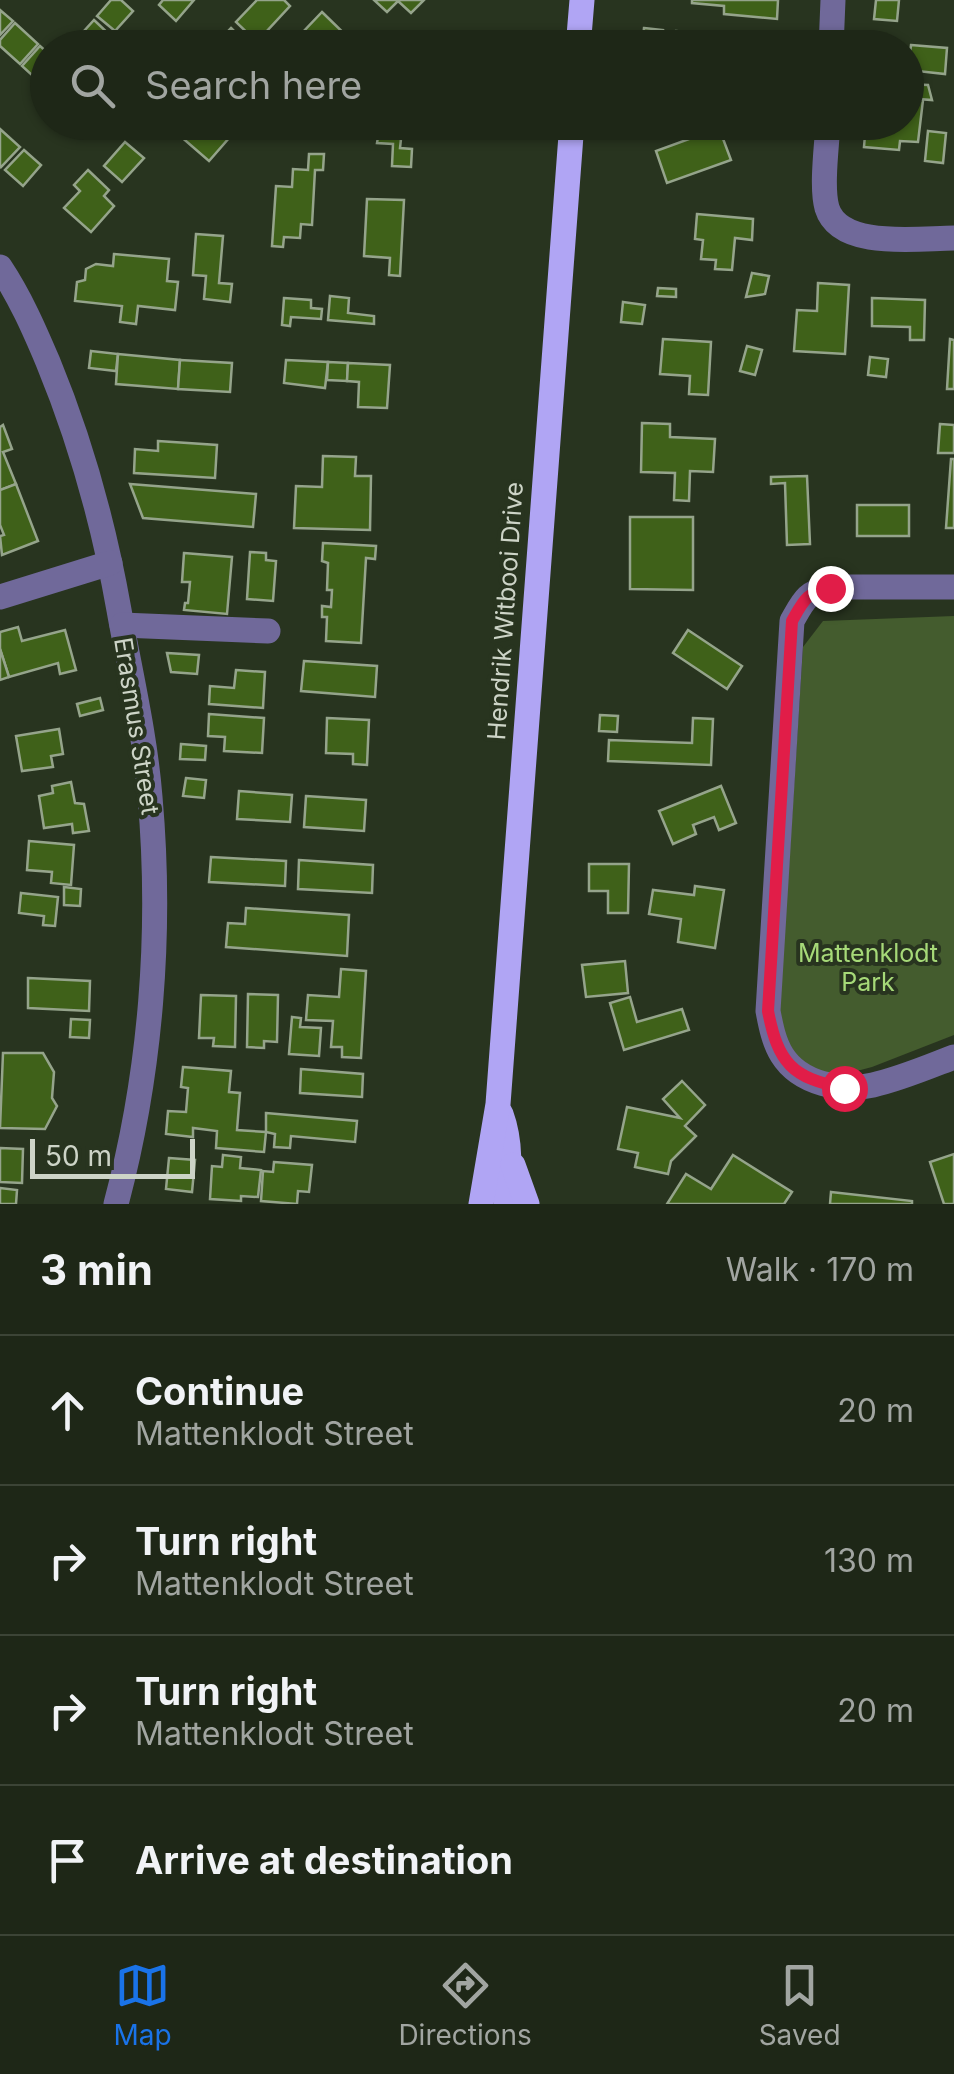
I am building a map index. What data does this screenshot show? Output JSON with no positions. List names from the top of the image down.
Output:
{
  "streets": {
    "main road": ["Hendrik Witbooi Drive"],
    "street": ["Erasmus Street"]
  },
  "parks": ["Mattenklodt Park"],
  "scale_bar": "50 m",
  "page": {
    "search": "Search here",
    "scale": "50 m",
    "heading": ["3 min", "Walk · 170 m"],
    "list": [
      ["Continue", "Mattenklodt Street", "20 m"],
      ["Turn right", "Mattenklodt Street", "130 m"],
      ["Turn right", "Mattenklodt Street", "20 m"],
      "Arrive at destination"
    ],
    "nav": ["Map", "Directions", "Saved"]
  }
}
